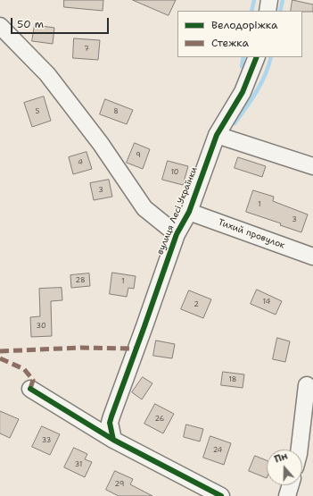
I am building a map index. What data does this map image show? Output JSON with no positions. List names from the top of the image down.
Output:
{
  "streets": {
    "street": ["вулиця Лесі Українки", "Тихий провулок"]
  },
  "crossings": [
    ["вулиця Лесі Українки", "Тихий провулок"]
  ],
  "house_numbers": [
    "7",
    "5",
    "8",
    "9",
    "4",
    "10",
    "3",
    "1",
    "3",
    "28",
    "1",
    "14",
    "2",
    "30",
    "18",
    "26",
    "33",
    "24",
    "31",
    "29"
  ],
  "legend": ["Велодоріжка", "Стежка"],
  "scale_bar": "50 m",
  "north": "top"
}
